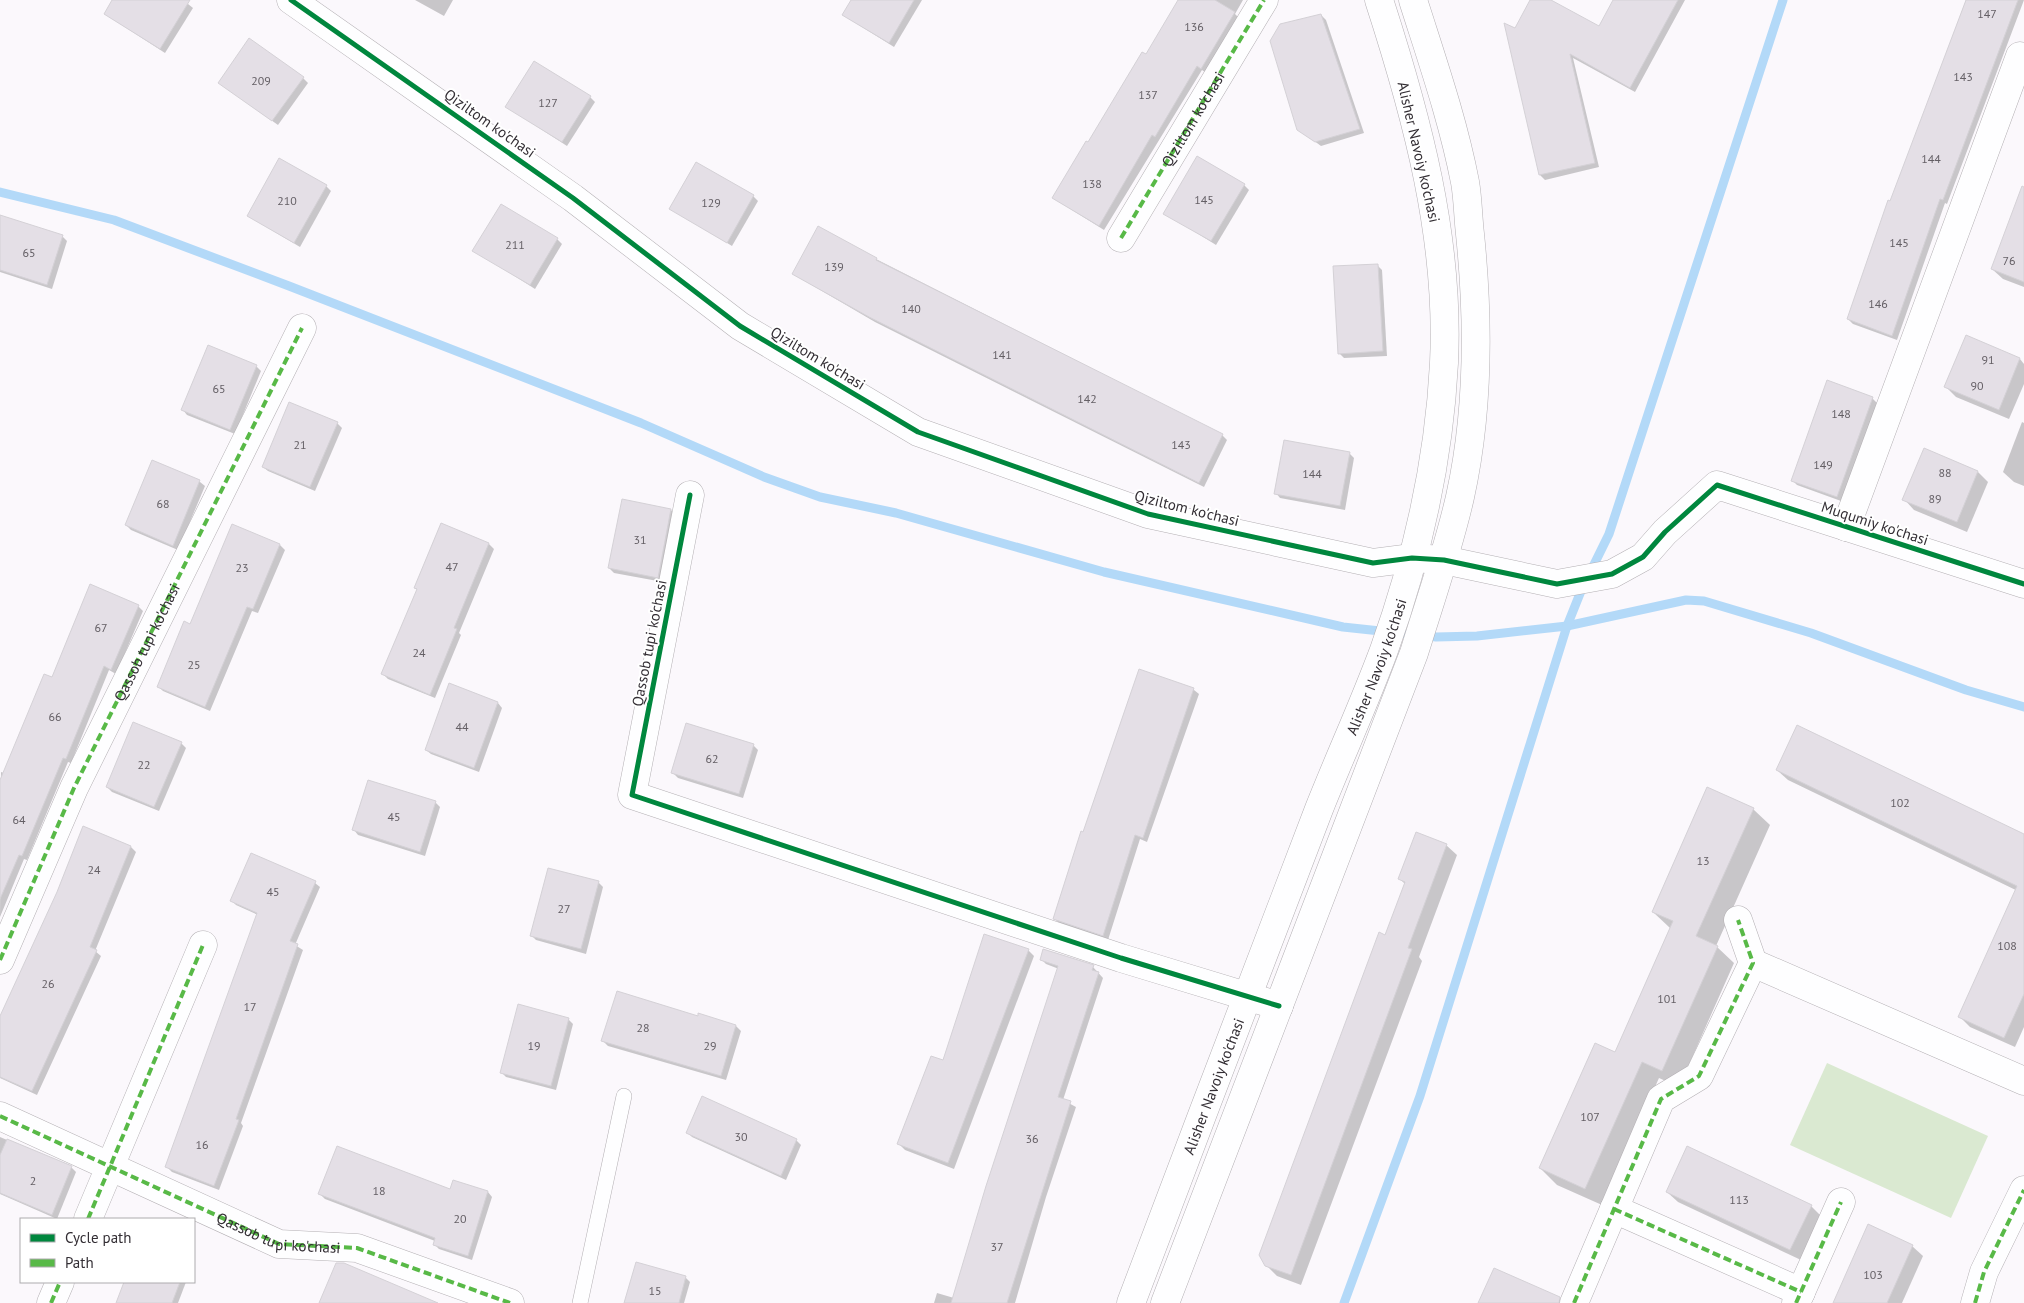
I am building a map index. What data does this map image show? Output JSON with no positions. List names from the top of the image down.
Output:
{
  "streets": {
    "street": [
      "Qiziltom ko'chasi",
      "Alisher Navoiy ko'chasi",
      "Muqumiy ko'chasi",
      "Qassob tupi ko'chasi"
    ]
  },
  "crossings": [
    ["Qiziltom ko'chasi", "Alisher Navoiy ko'chasi"],
    ["Qiziltom ko'chasi", "Muqumiy ko'chasi"],
    ["Alisher Navoiy ko'chasi", "Qassob tupi ko'chasi"]
  ],
  "house_numbers": [
    "147",
    "136",
    "143",
    "209",
    "137",
    "127",
    "144",
    "138",
    "145",
    "210",
    "129",
    "145",
    "211",
    "65",
    "76",
    "139",
    "146",
    "140",
    "141",
    "91",
    "90",
    "65",
    "142",
    "148",
    "21",
    "143",
    "149",
    "88",
    "144",
    "89",
    "68",
    "31",
    "47",
    "23",
    "67",
    "24",
    "25",
    "66",
    "44",
    "62",
    "22",
    "102",
    "45",
    "64",
    "13",
    "24",
    "45",
    "27",
    "108",
    "26",
    "101",
    "17",
    "28",
    "19",
    "29",
    "107",
    "30",
    "36",
    "16",
    "2",
    "18",
    "113",
    "20",
    "37",
    "103",
    "15"
  ],
  "legend": ["Cycle path", "Path"]
}
